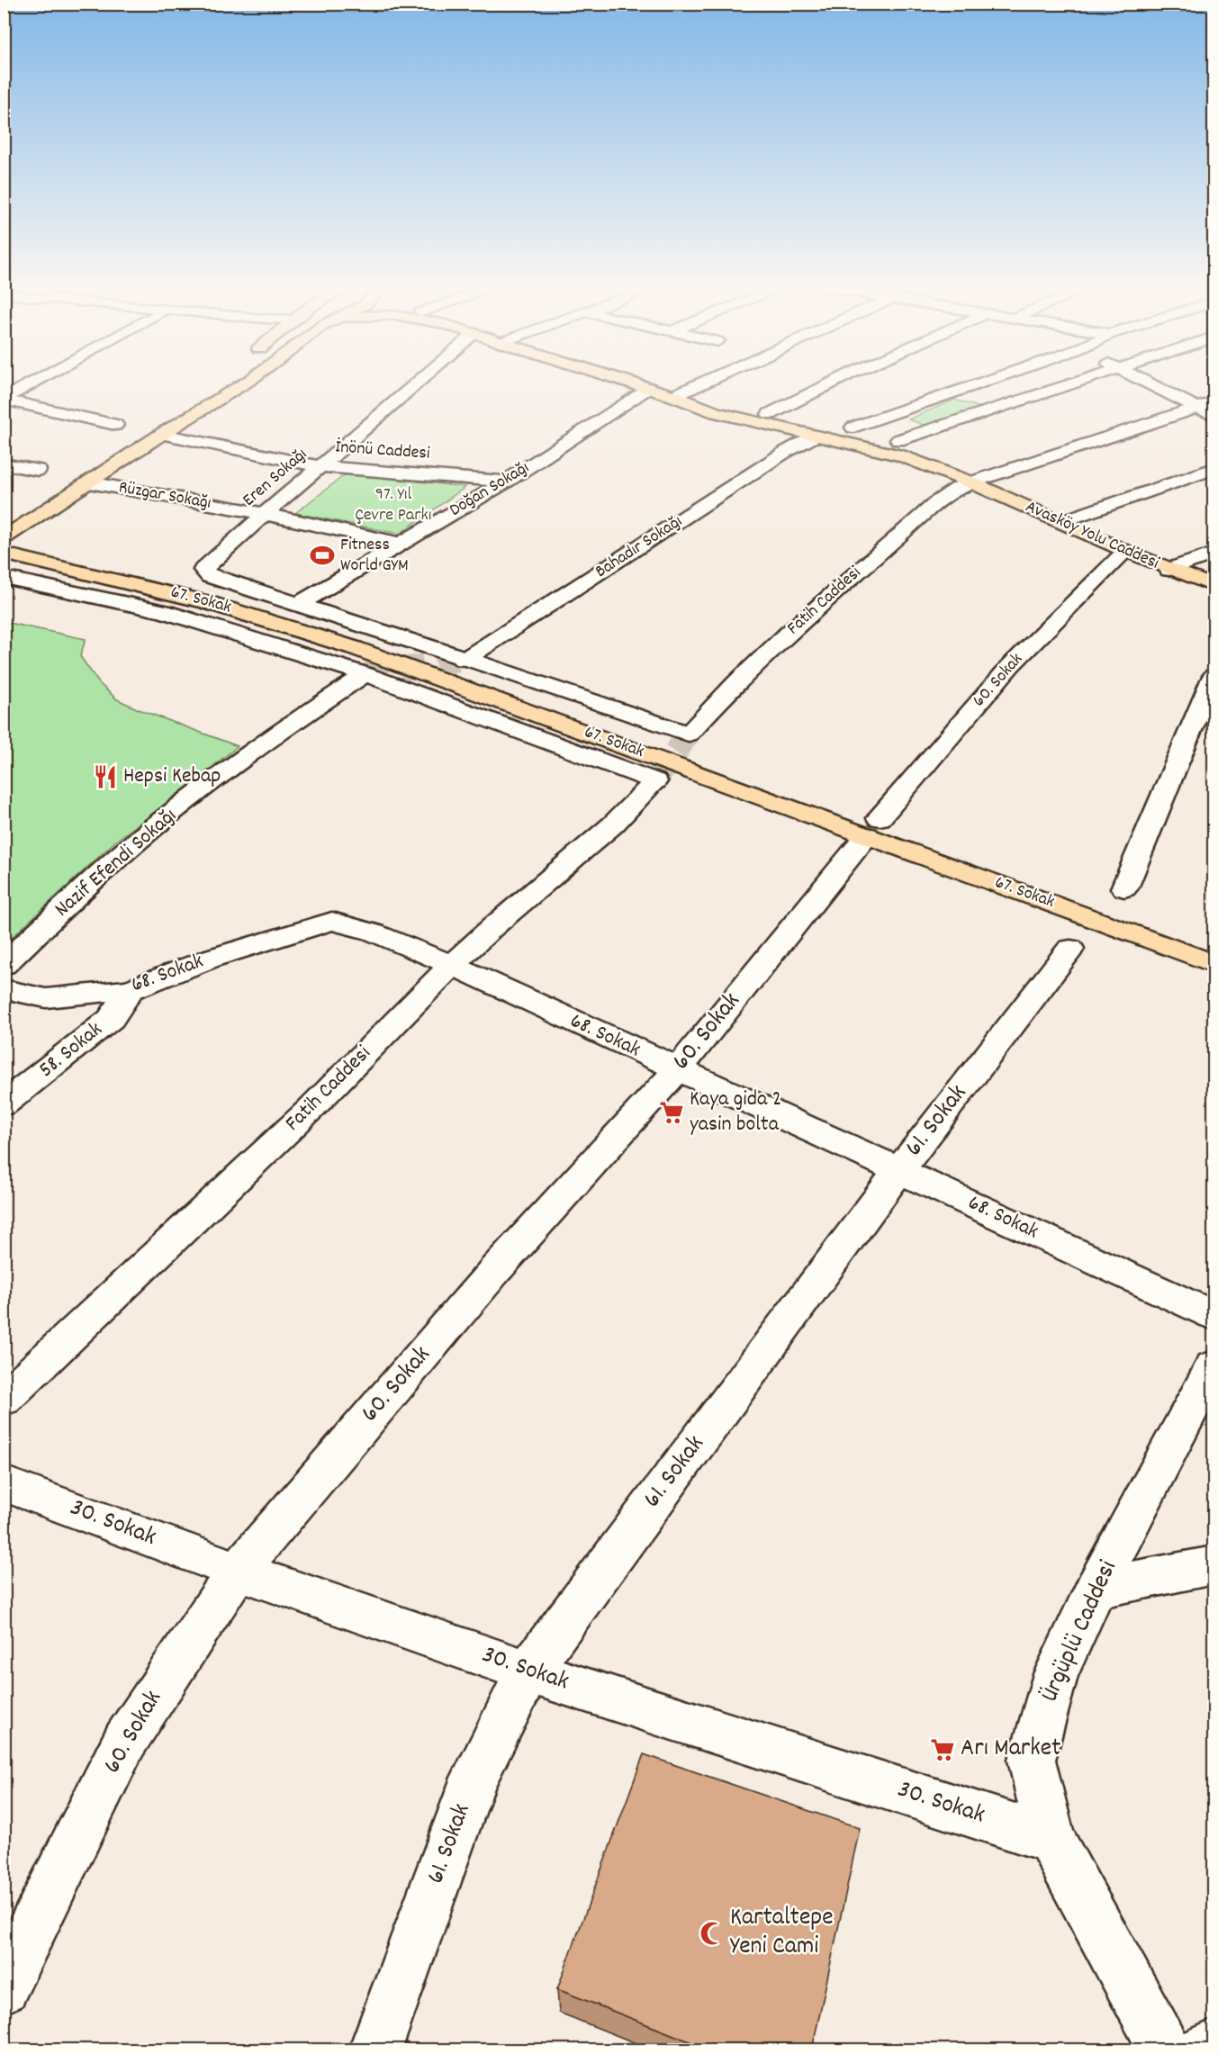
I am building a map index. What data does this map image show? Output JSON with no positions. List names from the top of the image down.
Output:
{
  "streets": {
    "main road": ["Avasköy Yolu Caddesi", "67. Sokak"],
    "street": [
      "İnönü Caddesi",
      "Eren Sokağı",
      "Doğan Sokağı",
      "Rüzgar Sokağı",
      "Bahadır Sokağı",
      "Fatih Caddesi",
      "60. Sokak",
      "Nazif Efendi Sokağı",
      "68. Sokak",
      "58. Sokak",
      "61. Sokak",
      "30. Sokak",
      "Ürgüplü Caddesi"
    ]
  },
  "crossings": [
    ["İnönü Caddesi", "Eren Sokağı"],
    ["İnönü Caddesi", "Doğan Sokağı"],
    ["Eren Sokağı", "Rüzgar Sokağı"],
    ["Eren Sokağı", "67. Sokak"],
    ["Doğan Sokağı", "Rüzgar Sokağı"],
    ["Doğan Sokağı", "Avasköy Yolu Caddesi"],
    ["Doğan Sokağı", "67. Sokak"],
    ["Avasköy Yolu Caddesi", "Bahadır Sokağı"],
    ["Avasköy Yolu Caddesi", "Fatih Caddesi"],
    ["Avasköy Yolu Caddesi", "60. Sokak"],
    ["Bahadır Sokağı", "67. Sokak"],
    ["67. Sokak", "Fatih Caddesi"],
    ["67. Sokak", "60. Sokak"],
    ["67. Sokak", "Nazif Efendi Sokağı"],
    ["Fatih Caddesi", "68. Sokak"],
    ["60. Sokak", "68. Sokak"],
    ["60. Sokak", "30. Sokak"],
    ["68. Sokak", "58. Sokak"],
    ["68. Sokak", "61. Sokak"],
    ["61. Sokak", "30. Sokak"],
    ["30. Sokak", "Ürgüplü Caddesi"]
  ],
  "parks": ["97. Yıl Çevre Parkı"],
  "places": {
    "sports": ["Fitness World GYM"],
    "restaurant": ["Hepsi Kebap"],
    "supermarket": ["Kaya gida 2 yasin bolta", "Arı Market"],
    "mosque": ["Kartaltepe Yeni Cami"]
  }
}
